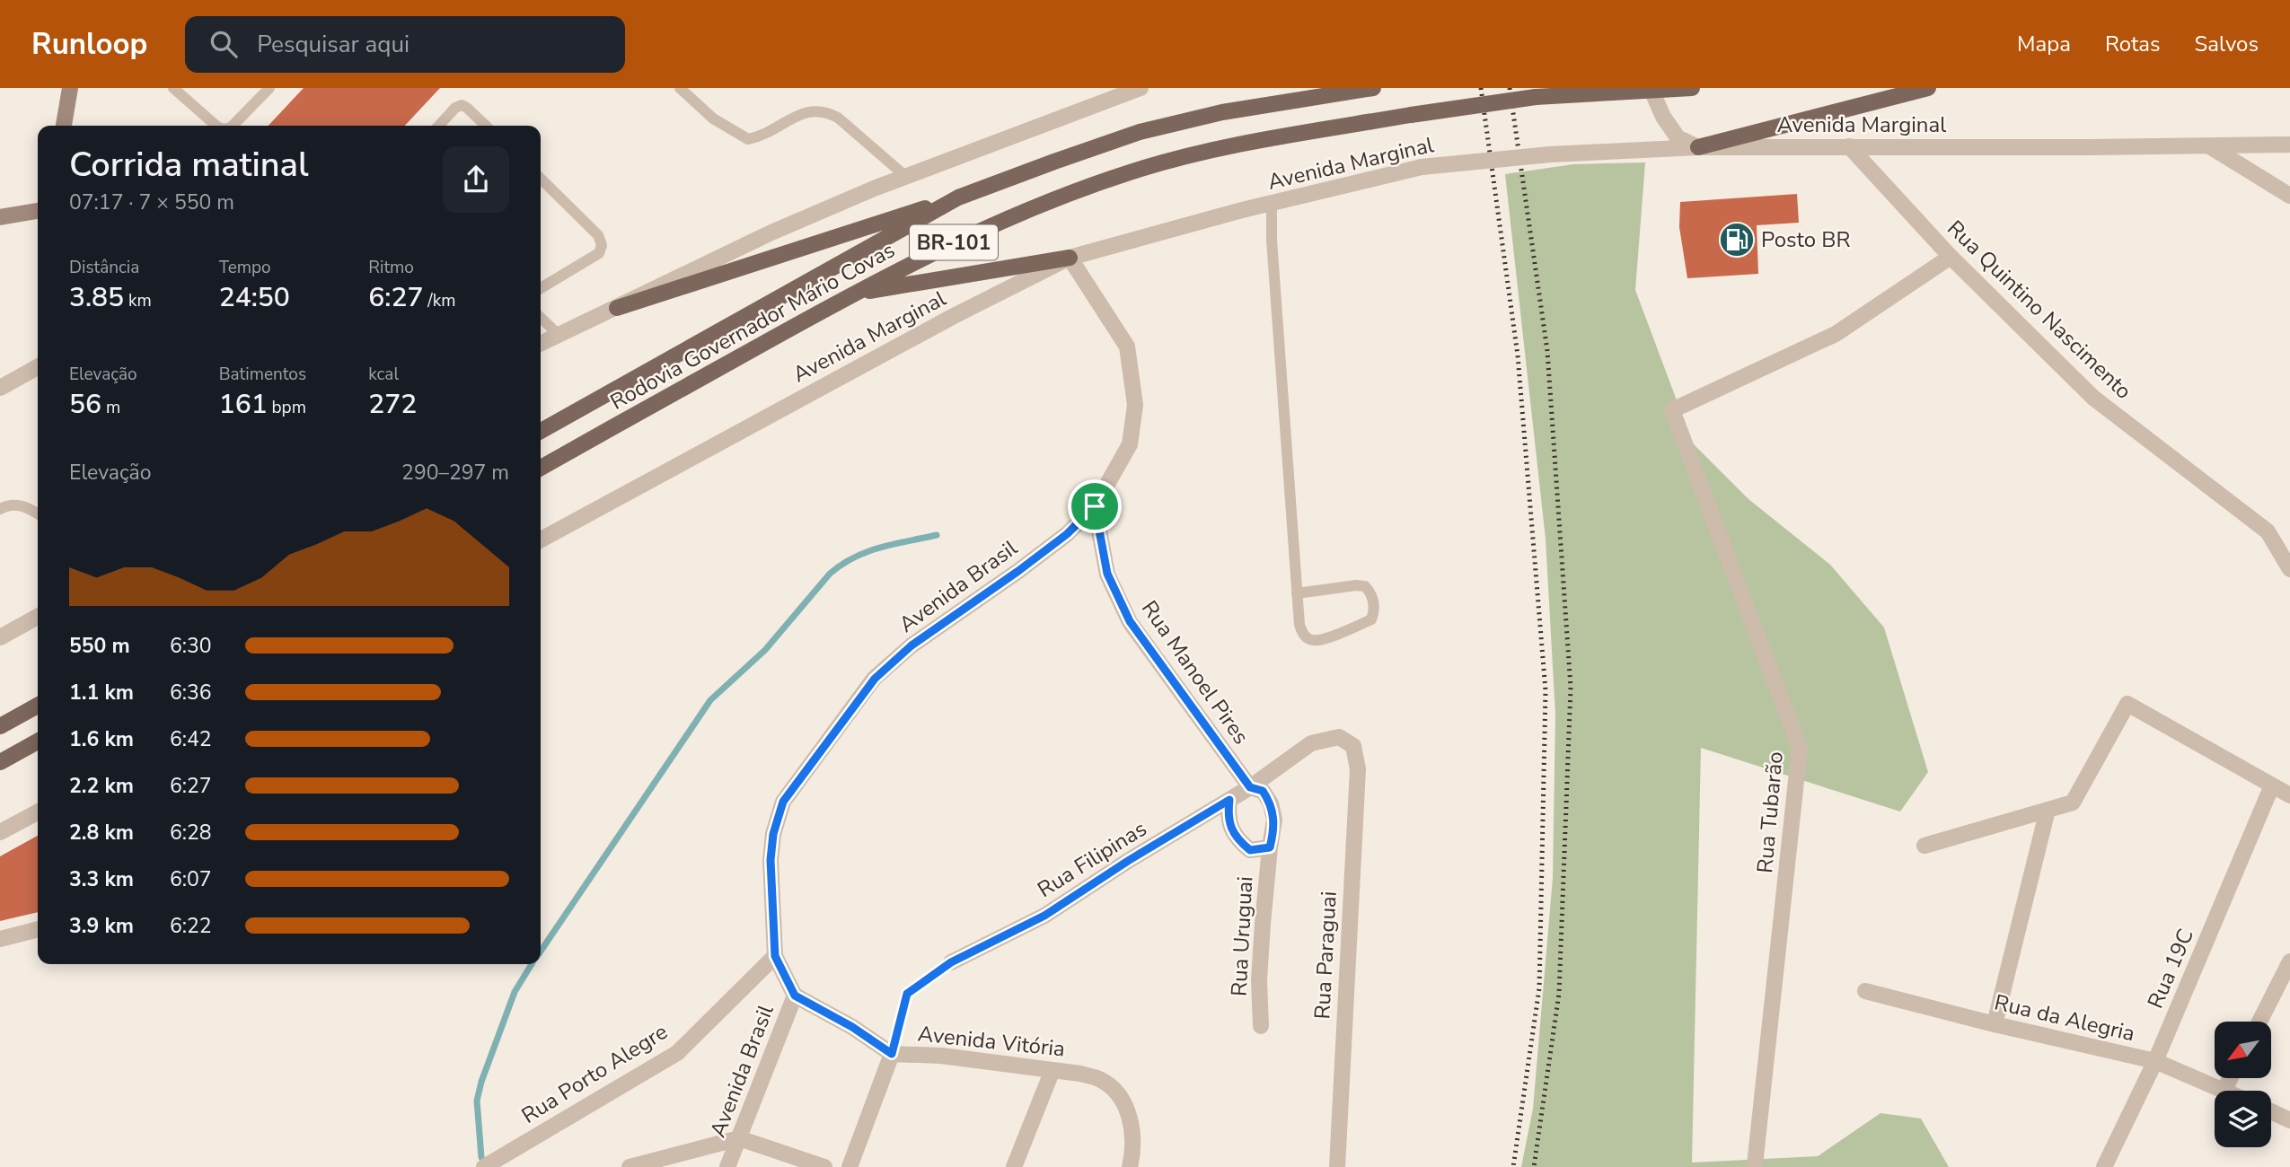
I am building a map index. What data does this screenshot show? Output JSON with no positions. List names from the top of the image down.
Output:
{
  "streets": {
    "main road": ["BR-101", "Rodovia Governador Mário Covas"],
    "street": [
      "Avenida Marginal",
      "Rua Quintino Nascimento",
      "Avenida Brasil",
      "Rua Manoel Pires",
      "Rua Tubarão",
      "Rua Filipinas",
      "Rua Uruguai",
      "Rua Paraguai",
      "Rua 19C",
      "Rua da Alegria",
      "Avenida Vitória",
      "Rua Porto Alegre"
    ]
  },
  "crossings": [
    ["Avenida Marginal", "Rua Quintino Nascimento"],
    ["Avenida Marginal", "Avenida Brasil"],
    ["Rua Quintino Nascimento", "Rua Tubarão"],
    ["Avenida Brasil", "Rua Manoel Pires"],
    ["Avenida Brasil", "Avenida Vitória"],
    ["Avenida Brasil", "Rua Porto Alegre"],
    ["Rua Manoel Pires", "Rua Filipinas"],
    ["Rua Manoel Pires", "Rua Uruguai"],
    ["Rua Filipinas", "Rua Uruguai"],
    ["Rua Filipinas", "Rua Paraguai"],
    ["Rua 19C", "Rua da Alegria"]
  ],
  "places": {
    "fuel station": ["Posto BR"]
  },
  "north": "bottom left",
  "page": {
    "header": "Runloop",
    "search": "Pesquisar aqui",
    "nav": ["Mapa", "Rotas", "Salvos"],
    "heading": ["Corrida matinal", "07:17 · 7 × 550 m"],
    "stats": [
      ["Distância", "3.85 km"],
      ["Tempo", "24:50"],
      ["Ritmo", "6:27 /km"],
      ["Elevação", "56 m"],
      ["Batimentos", "161 bpm"],
      ["kcal", "272"]
    ],
    "chart": ["Elevação", "290–297 m"],
    "list": [
      {
        "name": "550 m",
        "note": "6:30"
      },
      {
        "name": "1.1 km",
        "note": "6:36"
      },
      {
        "name": "1.6 km",
        "note": "6:42"
      },
      {
        "name": "2.2 km",
        "note": "6:27"
      },
      {
        "name": "2.8 km",
        "note": "6:28"
      },
      {
        "name": "3.3 km",
        "note": "6:07"
      },
      {
        "name": "3.9 km",
        "note": "6:22"
      }
    ]
  }
}
